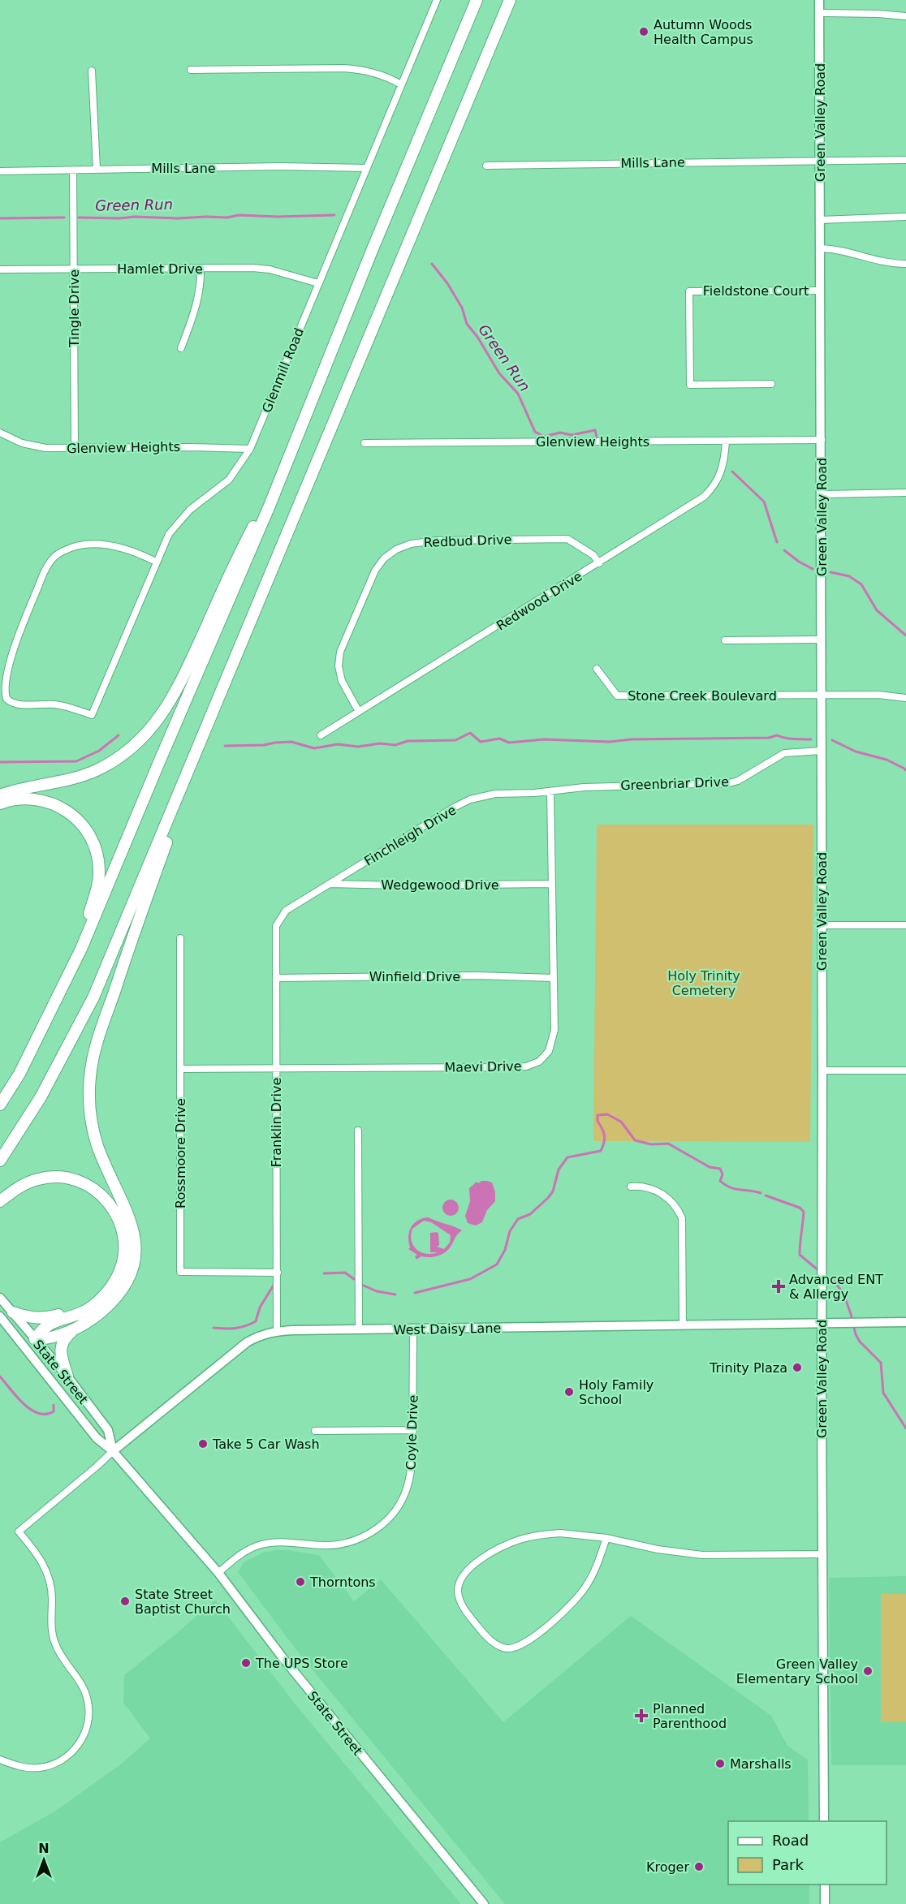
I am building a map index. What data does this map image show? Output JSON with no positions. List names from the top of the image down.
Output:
{
  "streets": {
    "street": [
      "Green Valley Road",
      "Mills Lane",
      "Hamlet Drive",
      "Fieldstone Court",
      "Tingle Drive",
      "Glenmill Road",
      "Glenview Heights",
      "Redbud Drive",
      "Redwood Drive",
      "Stone Creek Boulevard",
      "Greenbriar Drive",
      "Finchleigh Drive",
      "Wedgewood Drive",
      "Winfield Drive",
      "Maevi Drive",
      "Franklin Drive",
      "Rossmoore Drive",
      "West Daisy Lane",
      "State Street",
      "Coyle Drive"
    ]
  },
  "crossings": [
    ["Green Valley Road", "Mills Lane"],
    ["Green Valley Road", "Fieldstone Court"],
    ["Green Valley Road", "Glenview Heights"],
    ["Green Valley Road", "Stone Creek Boulevard"],
    ["Green Valley Road", "Greenbriar Drive"],
    ["Green Valley Road", "West Daisy Lane"],
    ["Mills Lane", "Tingle Drive"],
    ["Mills Lane", "Glenmill Road"],
    ["Hamlet Drive", "Tingle Drive"],
    ["Hamlet Drive", "Glenmill Road"],
    ["Tingle Drive", "Glenview Heights"],
    ["Glenmill Road", "Glenview Heights"],
    ["Glenview Heights", "Redwood Drive"],
    ["Redbud Drive", "Redwood Drive"],
    ["Greenbriar Drive", "Finchleigh Drive"],
    ["Greenbriar Drive", "Maevi Drive"],
    ["Finchleigh Drive", "Wedgewood Drive"],
    ["Finchleigh Drive", "Maevi Drive"],
    ["Finchleigh Drive", "Franklin Drive"],
    ["Wedgewood Drive", "Maevi Drive"],
    ["Winfield Drive", "Maevi Drive"],
    ["Winfield Drive", "Franklin Drive"],
    ["Maevi Drive", "Franklin Drive"],
    ["Maevi Drive", "Rossmoore Drive"],
    ["Franklin Drive", "Rossmoore Drive"],
    ["Franklin Drive", "West Daisy Lane"],
    ["West Daisy Lane", "State Street"],
    ["West Daisy Lane", "Coyle Drive"],
    ["State Street", "Coyle Drive"]
  ],
  "water": ["Green Run"],
  "parks": ["Holy Trinity Cemetery"],
  "places": {
    "other": [
      "Autumn Woods Health Campus",
      "Trinity Plaza",
      "Holy Family School",
      "Take 5 Car Wash",
      "Thorntons",
      "State Street Baptist Church",
      "The UPS Store",
      "Green Valley Elementary School",
      "Marshalls",
      "Kroger"
    ],
    "health": ["Advanced ENT & Allergy", "Planned Parenthood"]
  },
  "legend": ["Road", "Park"],
  "north": "top"
}
